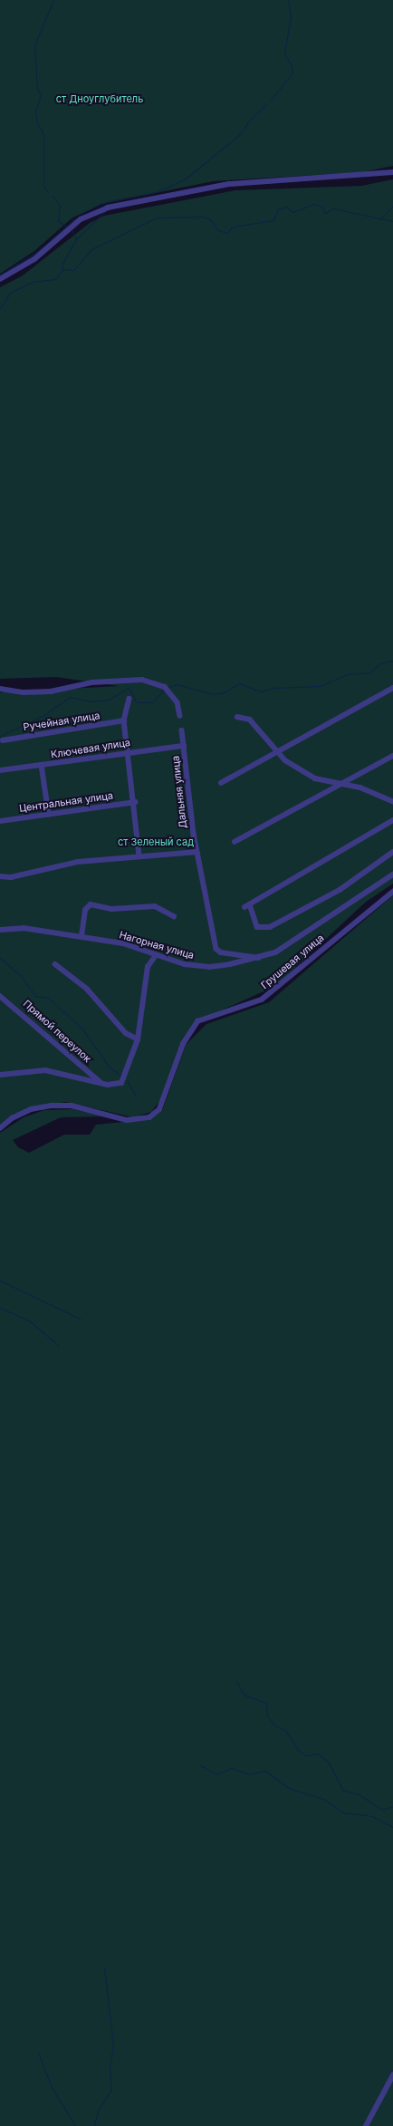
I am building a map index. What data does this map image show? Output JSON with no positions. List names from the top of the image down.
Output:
{
  "streets": {
    "street": [
      "Ручейная улица",
      "Ключевая улица",
      "Дальняя улица",
      "Центральная улица",
      "Нагорная улица",
      "Грушевая улица",
      "Прямой переулок"
    ]
  },
  "crossings": [
    ["Ключевая улица", "Дальняя улица"],
    ["Дальняя улица", "Нагорная улица"]
  ],
  "parks": ["ст Дноуглубитель", "ст Зеленый сад"]
}
